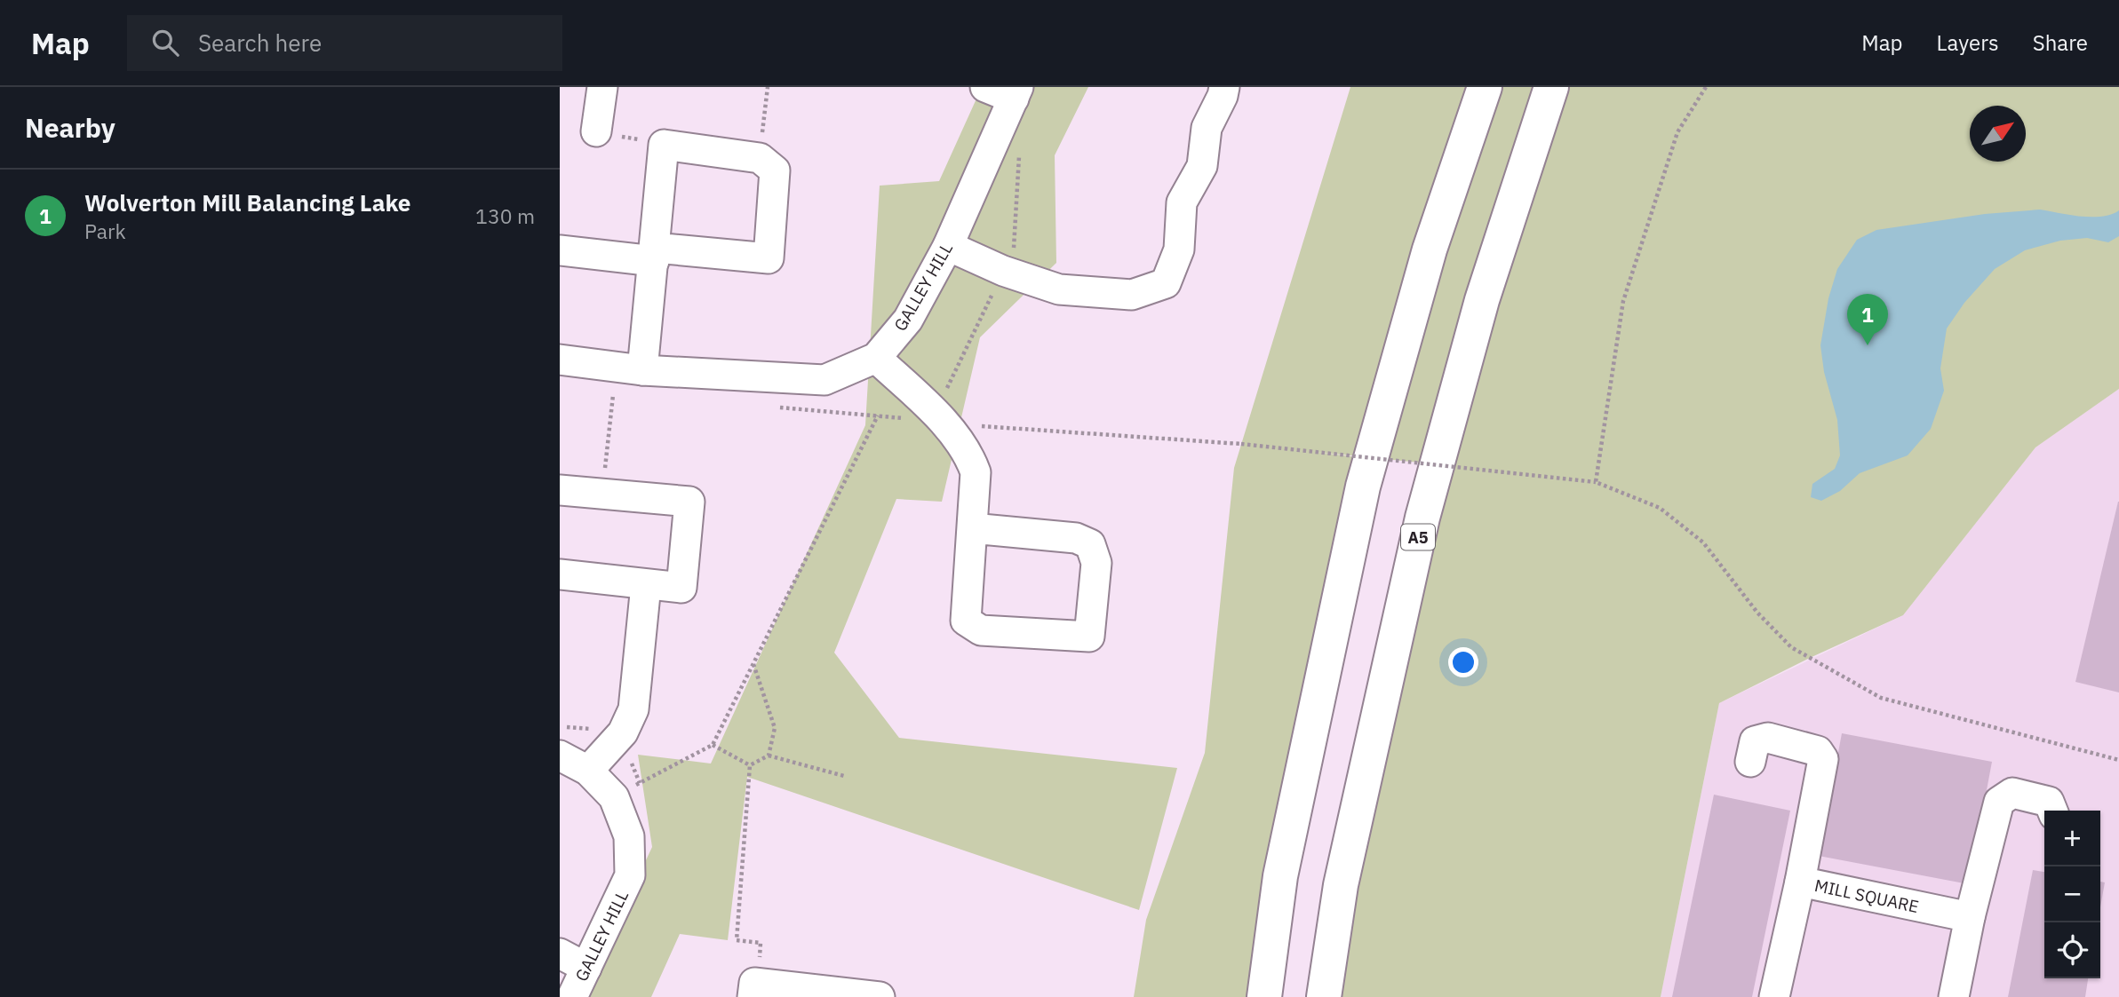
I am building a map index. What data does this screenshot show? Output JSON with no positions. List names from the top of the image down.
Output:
{
  "streets": {
    "highway": ["A5"],
    "street": ["GALLEY HILL", "MILL SQUARE"]
  },
  "north": "top right",
  "page": {
    "header": "Map",
    "search": "Search here",
    "nav": ["Map", "Layers", "Share"],
    "heading": "Nearby",
    "list": [
      {
        "mark": "1",
        "name": "Wolverton Mill Balancing Lake",
        "note": "Park",
        "value": "130 m"
      }
    ],
    "pins": "1",
    "map_buttons": ["+", "−"]
  }
}
